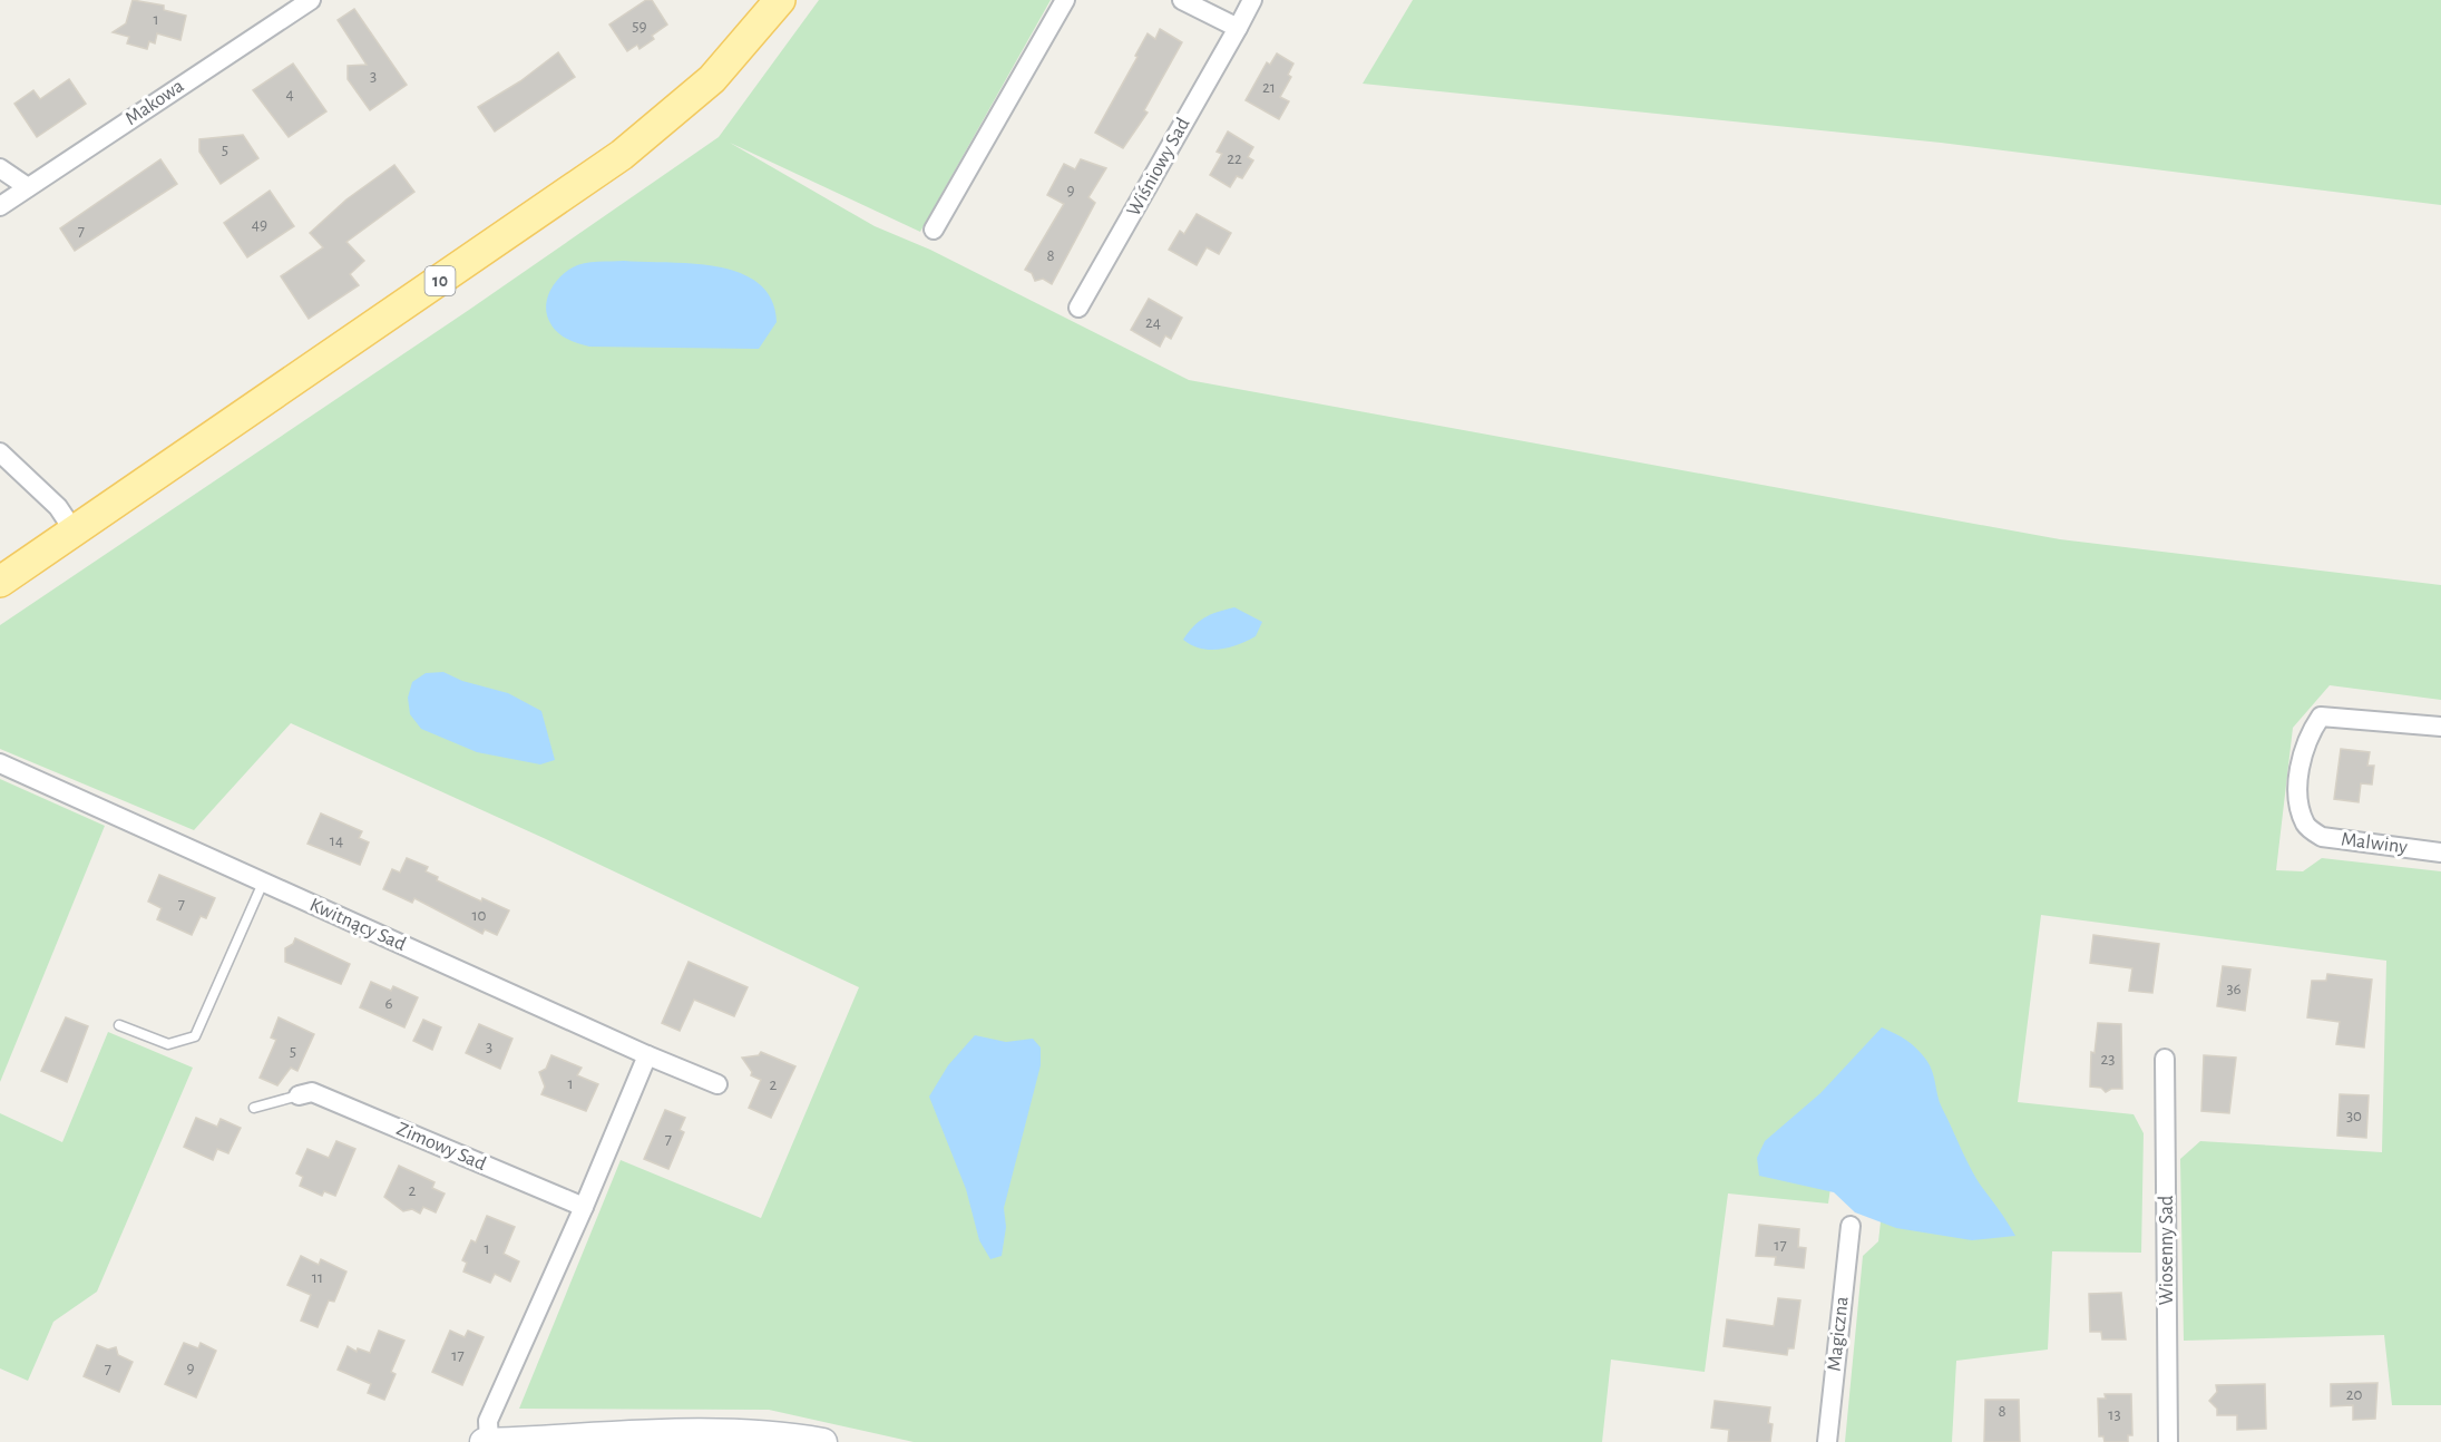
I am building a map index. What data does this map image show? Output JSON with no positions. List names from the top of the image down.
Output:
{
  "streets": {
    "main road": ["10"],
    "street": [
      "Makowa",
      "Wiśniowy Sad",
      "Malwiny",
      "Kwitnący Sad",
      "Zimowy Sad",
      "Wiosenny Sad",
      "Magiczna"
    ]
  },
  "house_numbers": [
    "1",
    "59",
    "3",
    "21",
    "4",
    "5",
    "22",
    "9",
    "49",
    "7",
    "8",
    "24",
    "14",
    "7",
    "10",
    "36",
    "6",
    "3",
    "5",
    "23",
    "1",
    "2",
    "30",
    "7",
    "2",
    "17",
    "1",
    "11",
    "17",
    "9",
    "7",
    "20",
    "8",
    "13"
  ]
}
